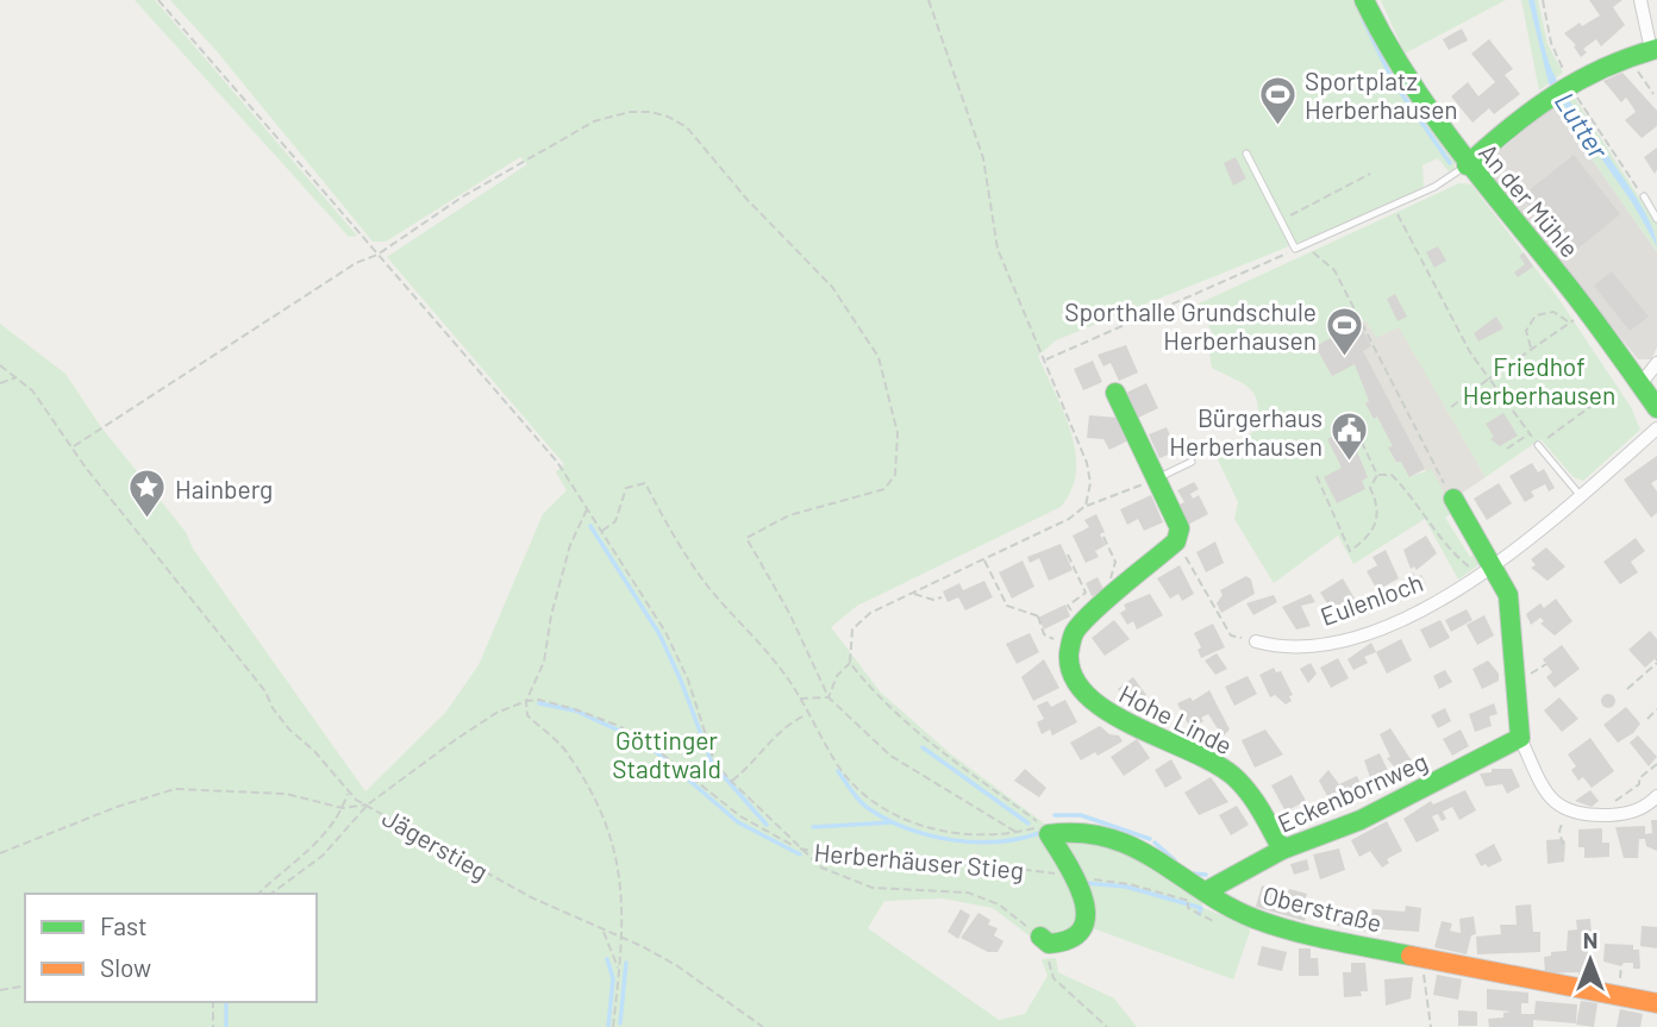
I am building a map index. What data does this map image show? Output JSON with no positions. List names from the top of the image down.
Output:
{
  "streets": {
    "street": [
      "An der Mühle",
      "Eulenloch",
      "Hohe Linde",
      "Eckenbornweg",
      "Oberstraße"
    ],
    "path": ["Jägerstieg", "Herberhäuser Stieg"]
  },
  "crossings": [
    ["Hohe Linde", "Eckenbornweg"],
    ["Eckenbornweg", "Herberhäuser Stieg"],
    ["Eckenbornweg", "Oberstraße"],
    ["Herberhäuser Stieg", "Oberstraße"]
  ],
  "water": ["Lutter"],
  "parks": ["Friedhof Herberhausen", "Göttinger Stadtwald"],
  "places": {
    "sports": ["Sportplatz Herberhausen", "Sporthalle Grundschule Herberhausen"],
    "public building": ["Bürgerhaus Herberhausen"],
    "place": ["Hainberg"]
  },
  "legend": ["Fast", "Slow"],
  "north": "top"
}
